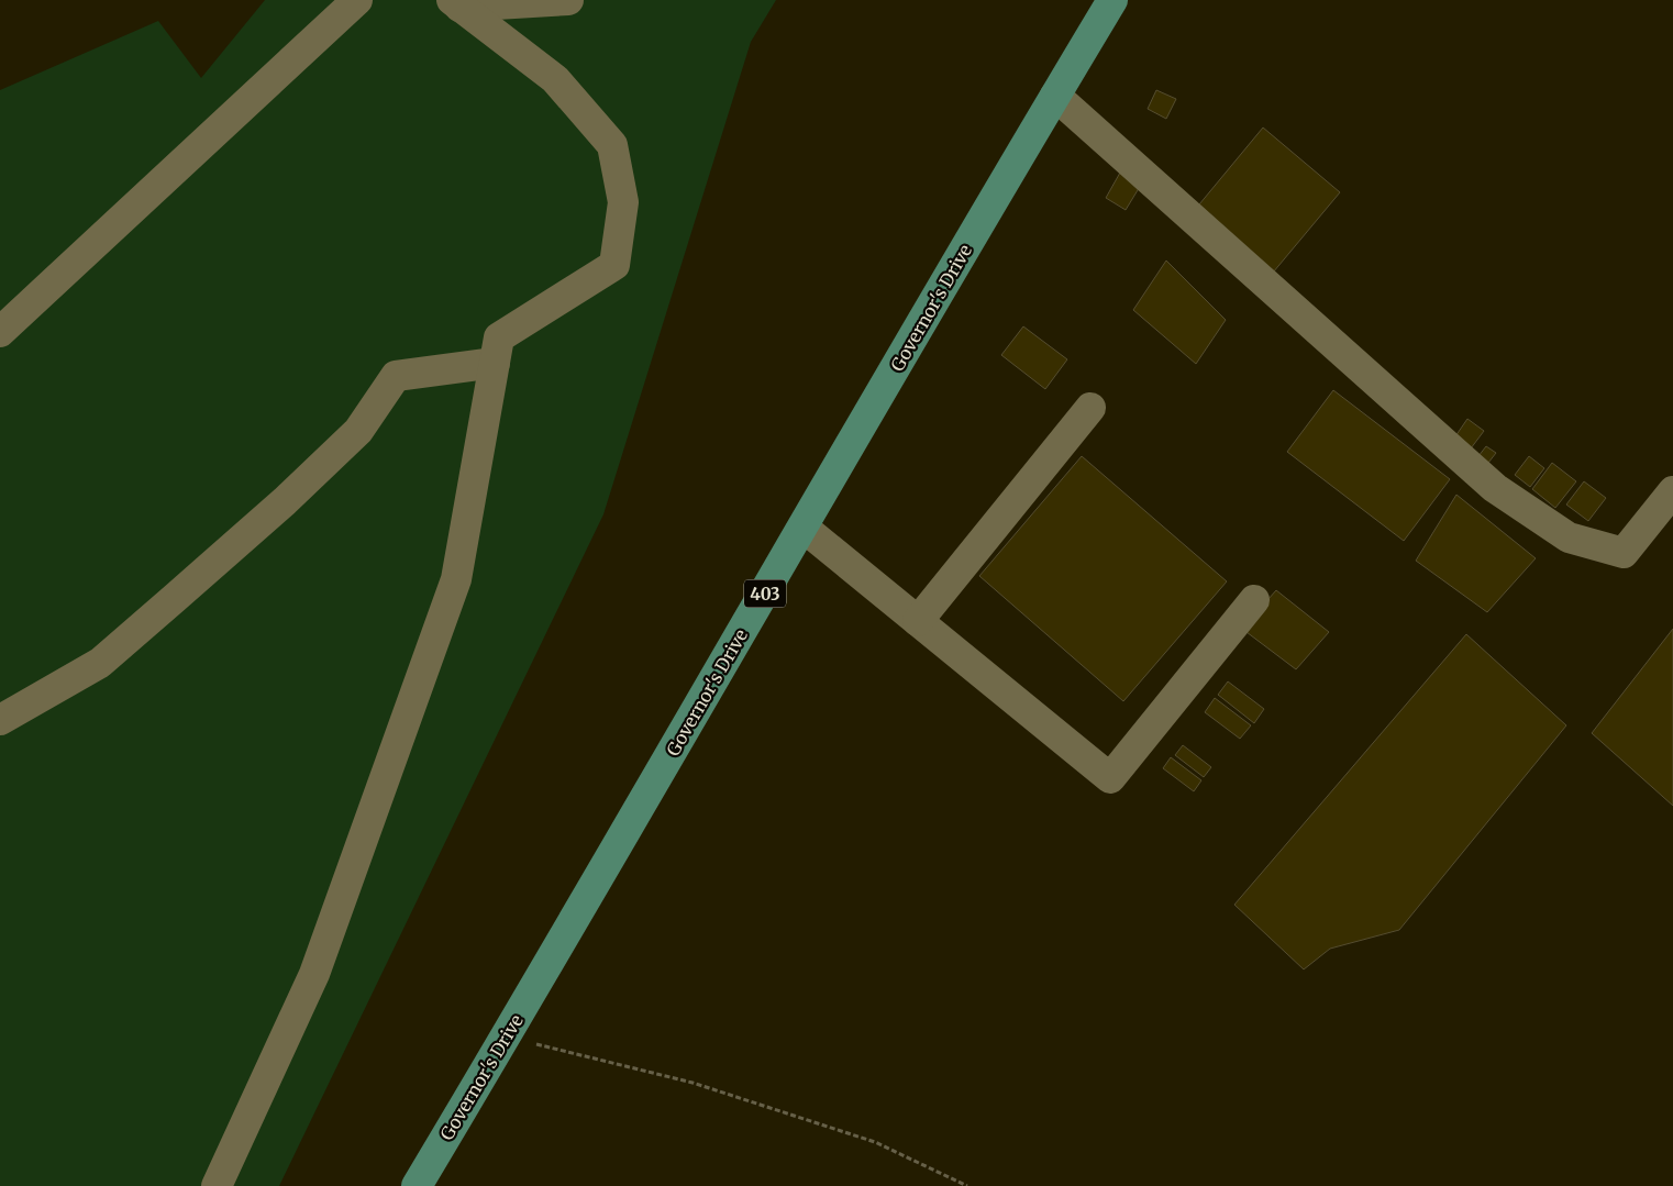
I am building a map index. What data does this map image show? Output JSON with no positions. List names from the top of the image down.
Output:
{
  "streets": {
    "main road": ["Governor's Drive", "403"]
  }
}
